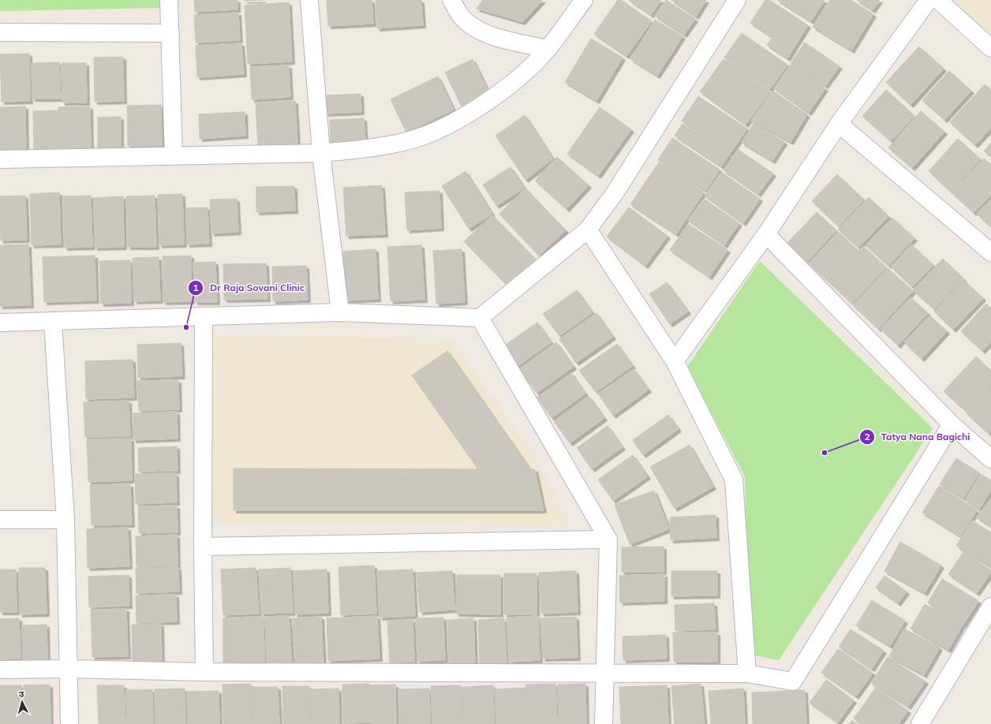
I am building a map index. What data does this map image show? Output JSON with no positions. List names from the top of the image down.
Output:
{
  "places": ["Dr Raja Sovani Clinic", "Tatya Nana Bagichi"],
  "north": "top"
}
